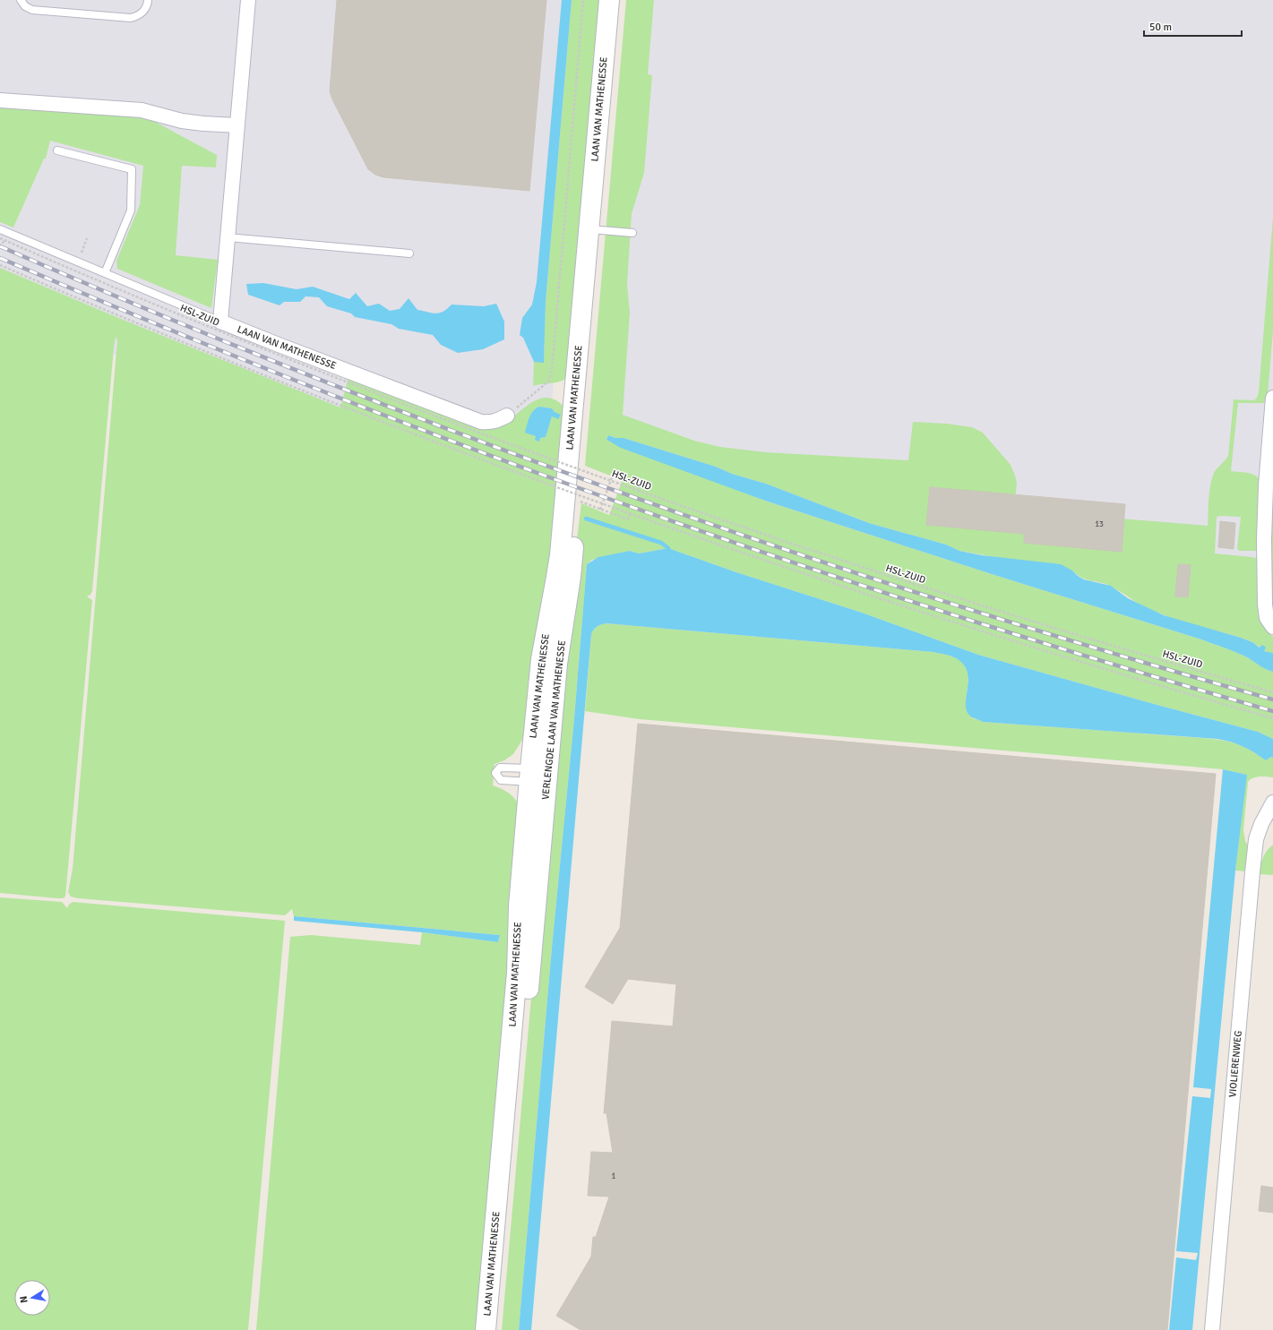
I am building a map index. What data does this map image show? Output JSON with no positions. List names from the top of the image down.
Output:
{
  "streets": {
    "street": ["LAAN VAN MATHENESSE", "VERLENGDE LAAN VAN MATHENESSE", "VIOLIERENWEG"],
    "path": ["HSL-ZUID"]
  },
  "crossings": [
    ["LAAN VAN MATHENESSE", "VERLENGDE LAAN VAN MATHENESSE"]
  ],
  "house_numbers": ["13", "1"],
  "scale_bar": "50 m",
  "north": "left"
}
